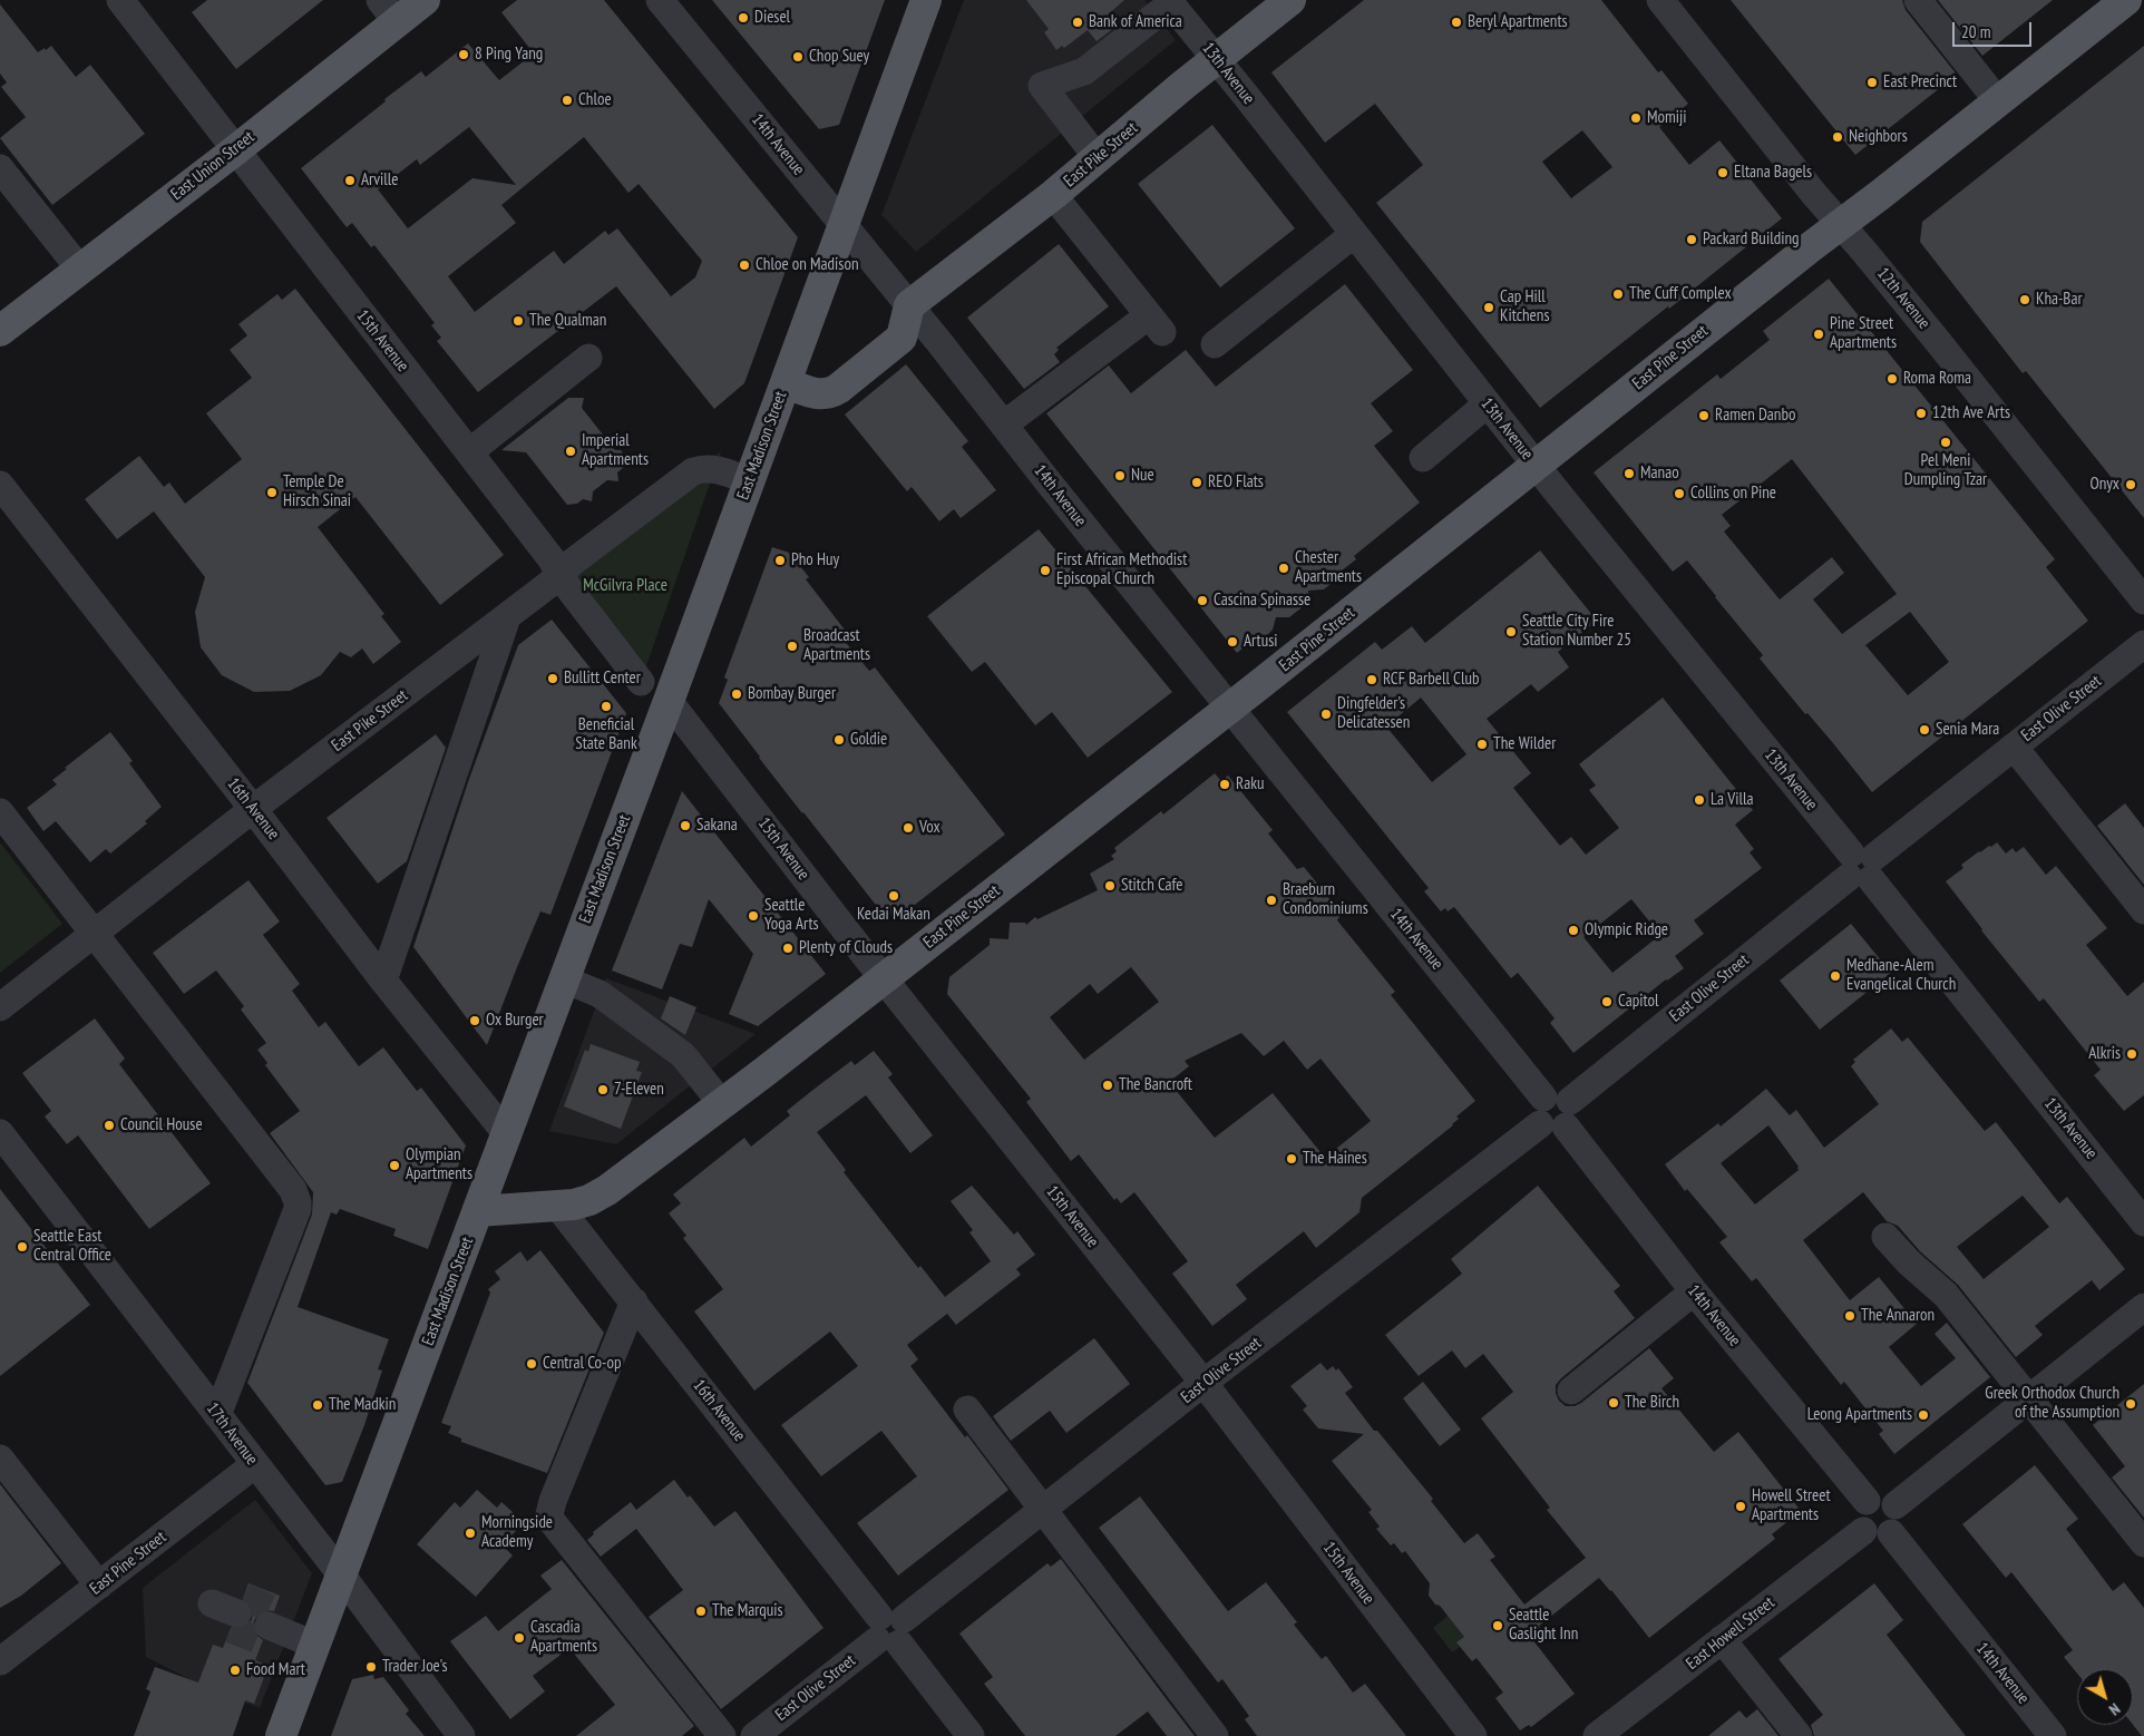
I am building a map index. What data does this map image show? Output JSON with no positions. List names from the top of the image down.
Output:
{
  "streets": {
    "main road": [
      "East Pike Street",
      "East Union Street",
      "East Pine Street",
      "East Madison Street"
    ],
    "street": [
      "13th Avenue",
      "14th Avenue",
      "12th Avenue",
      "15th Avenue",
      "East Olive Street",
      "16th Avenue",
      "17th Avenue",
      "East Howell Street"
    ]
  },
  "crossings": [
    ["13th Avenue", "East Pike Street"],
    ["13th Avenue", "East Pine Street"],
    ["13th Avenue", "East Olive Street"],
    ["14th Avenue", "East Pike Street"],
    ["14th Avenue", "East Pine Street"],
    ["14th Avenue", "East Madison Street"],
    ["14th Avenue", "East Olive Street"],
    ["14th Avenue", "East Howell Street"],
    ["East Pike Street", "15th Avenue"],
    ["East Pike Street", "East Madison Street"],
    ["East Pike Street", "16th Avenue"],
    ["East Union Street", "15th Avenue"],
    ["12th Avenue", "East Pine Street"],
    ["15th Avenue", "East Pine Street"],
    ["15th Avenue", "East Madison Street"],
    ["15th Avenue", "East Olive Street"],
    ["East Pine Street", "East Madison Street"],
    ["East Pine Street", "16th Avenue"],
    ["East Pine Street", "17th Avenue"],
    ["East Madison Street", "16th Avenue"],
    ["East Madison Street", "17th Avenue"],
    ["East Olive Street", "16th Avenue"]
  ],
  "parks": ["McGilvra Place"],
  "places": [
    "Diesel",
    "Bank of America",
    "Beryl Apartments",
    "8 Ping Yang",
    "Chop Suey",
    "East Precinct",
    "Chloe",
    "Momiji",
    "Neighbors",
    "Eltana Bagels",
    "Arville",
    "Packard Building",
    "Chloe on Madison",
    "The Cuff Complex",
    "Kha-Bar",
    "Cap Hill Kitchens",
    "The Qualman",
    "Pine Street Apartments",
    "Roma Roma",
    "12th Ave Arts",
    "Ramen Danbo",
    "Pel Meni Dumpling Tzar",
    "Imperial Apartments",
    "Manao",
    "Nue",
    "REO Flats",
    "Onyx",
    "Temple De Hirsch Sinai",
    "Collins on Pine",
    "Pho Huy",
    "Chester Apartments",
    "First African Methodist Episcopal Church",
    "Cascina Spinasse",
    "Seattle City Fire Station Number 25",
    "Artusi",
    "Broadcast Apartments",
    "Bullitt Center",
    "RCF Barbell Club",
    "Bombay Burger",
    "Beneficial State Bank",
    "Dingfelder’s Delicatessen",
    "Senia Mara",
    "Goldie",
    "The Wilder",
    "Raku",
    "La Villa",
    "Sakana",
    "Vox",
    "Stitch Cafe",
    "Kedai Makan",
    "Braeburn Condominiums",
    "Seattle Yoga Arts",
    "Olympic Ridge",
    "Plenty of Clouds",
    "Medhane-Alem Evangelical Church",
    "Capitol",
    "Ox Burger",
    "Alkris",
    "The Bancroft",
    "7-Eleven",
    "Council House",
    "The Haines",
    "Olympian Apartments",
    "Seattle East Central Office",
    "The Annaron",
    "Central Co-op",
    "The Birch",
    "Greek Orthodox Church of the Assumption",
    "The Madkin",
    "Leong Apartments",
    "Howell Street Apartments",
    "Morningside Academy",
    "The Marquis",
    "Seattle Gaslight Inn",
    "Cascadia Apartments",
    "Trader Joe's",
    "Food Mart"
  ],
  "scale_bar": "20 m",
  "north": "bottom right"
}
